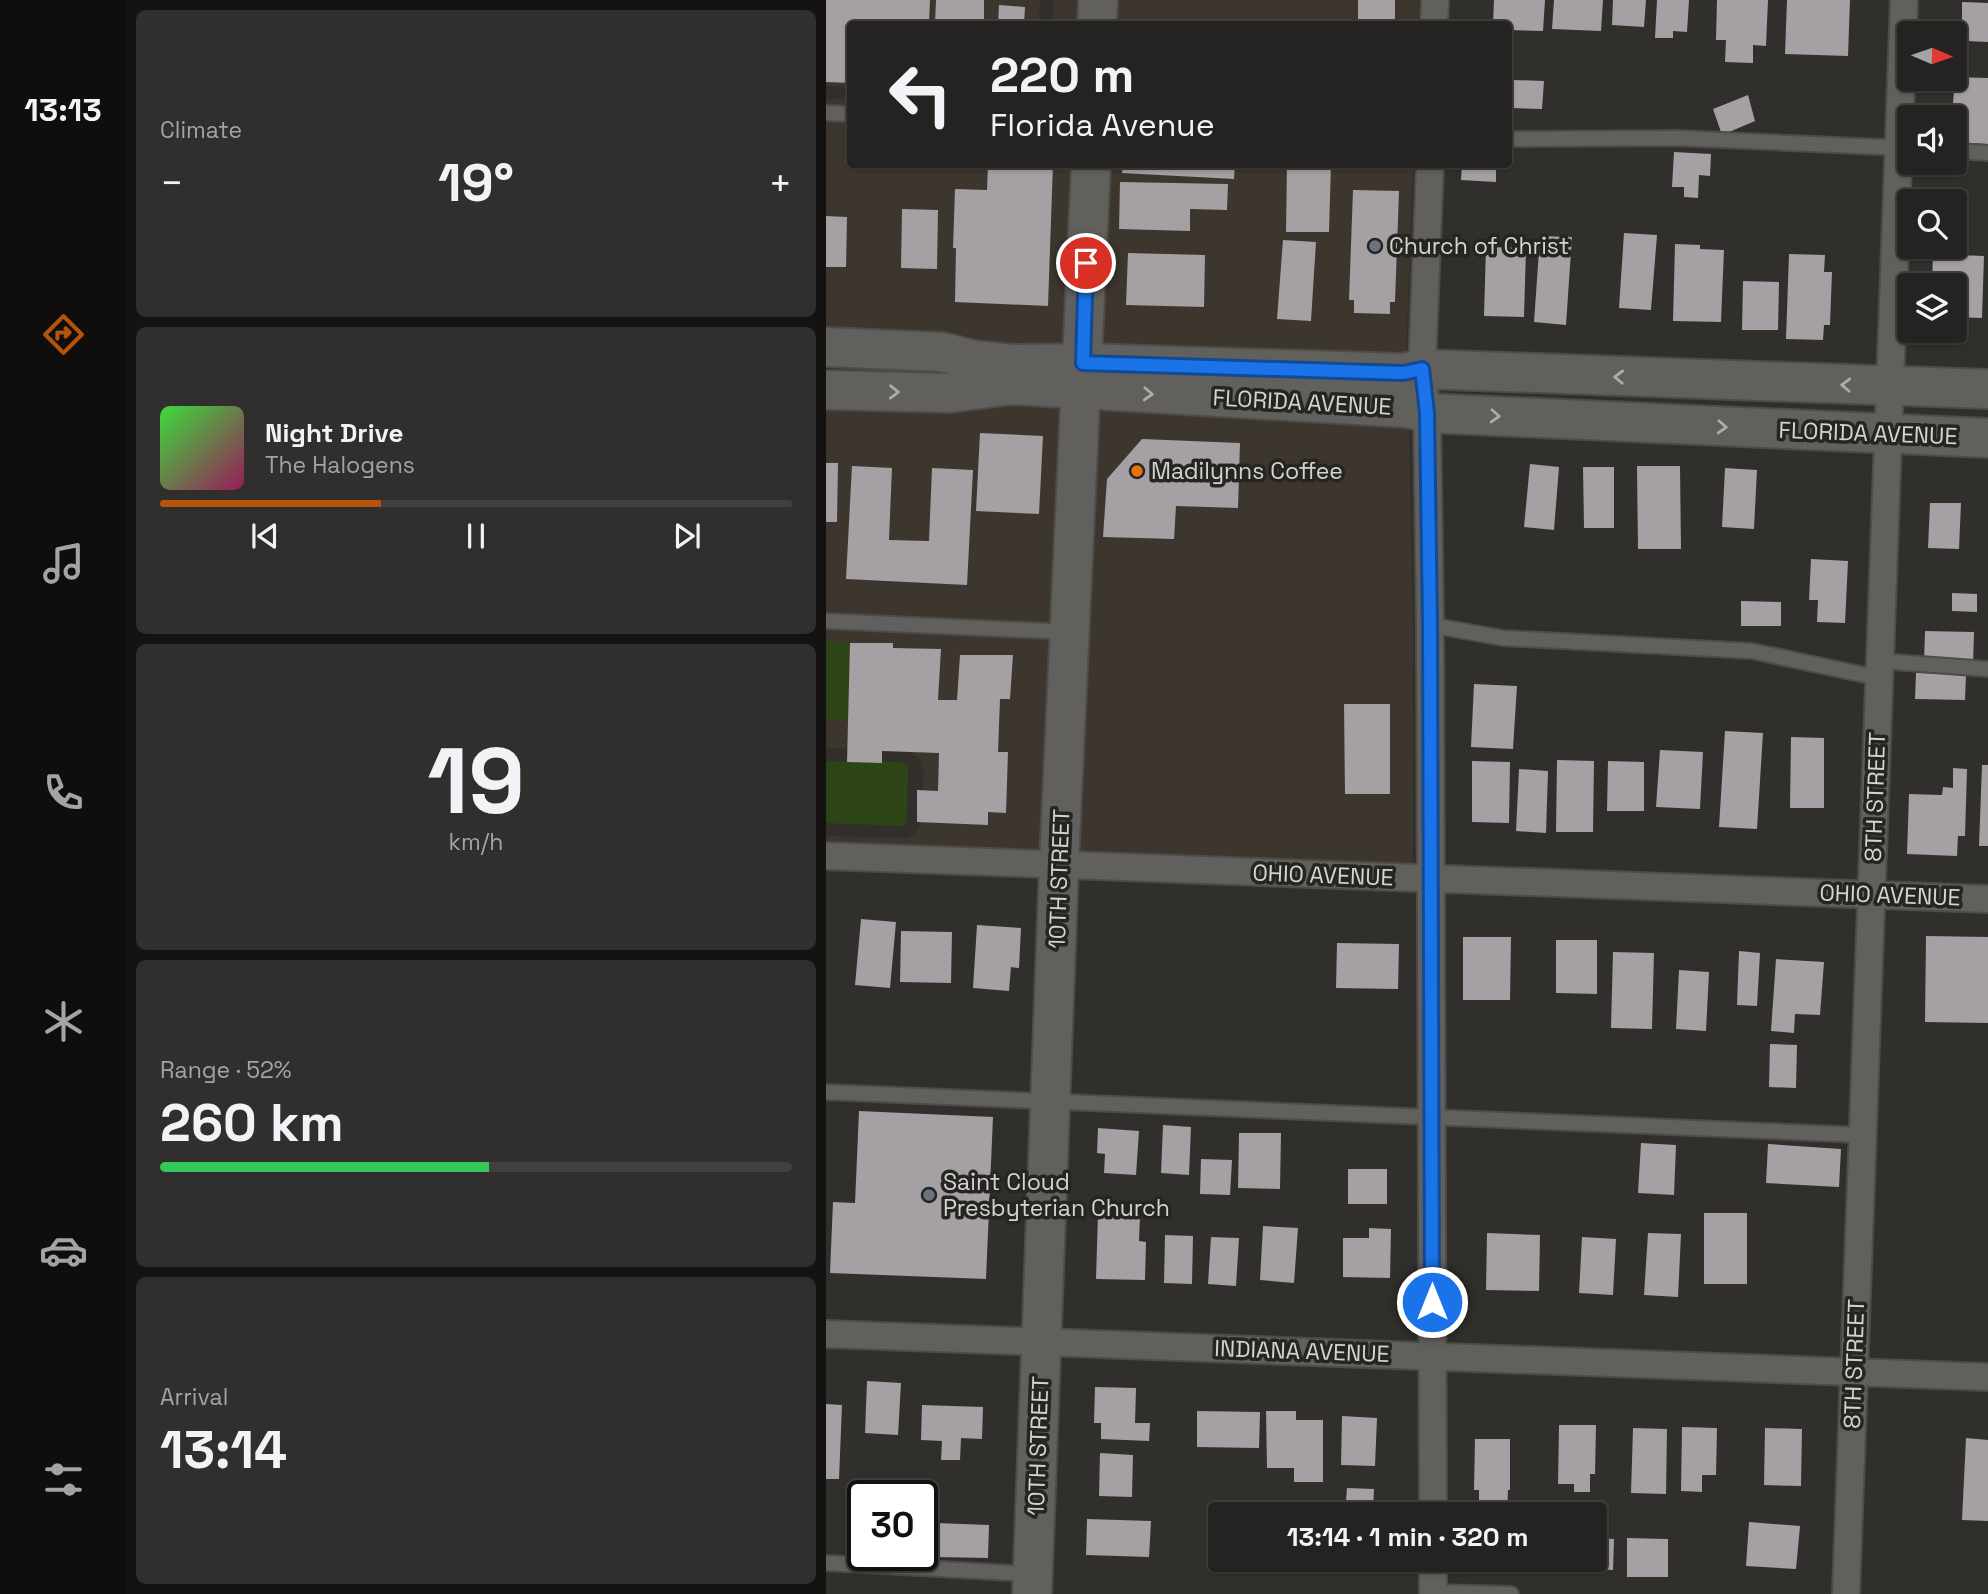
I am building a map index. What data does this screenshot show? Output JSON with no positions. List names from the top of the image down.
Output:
{
  "streets": {
    "main road": ["FLORIDA AVENUE", "10TH STREET"],
    "street": ["8TH STREET", "OHIO AVENUE", "INDIANA AVENUE"]
  },
  "crossings": [
    ["FLORIDA AVENUE", "8TH STREET"],
    ["FLORIDA AVENUE", "10TH STREET"],
    ["8TH STREET", "OHIO AVENUE"],
    ["8TH STREET", "INDIANA AVENUE"],
    ["OHIO AVENUE", "10TH STREET"],
    ["10TH STREET", "INDIANA AVENUE"]
  ],
  "places": ["Church of Christ", "Madilynns Coffee", "Saint Cloud Presbyterian Church"],
  "north": "right",
  "page": {
    "tabs": "13:13",
    "tile": [
      "Climate",
      ["19", "km/h"],
      ["Range · 52%", "260 km"],
      ["Arrival", "13:14"]
    ],
    "turn": ["220 m", "Florida Avenue"],
    "heat": ["−", "19°", "+"],
    "song": ["Night Drive", "The Halogens"],
    "limit": "30",
    "trip": "13:14 · 1 min · 320 m"
  }
}
